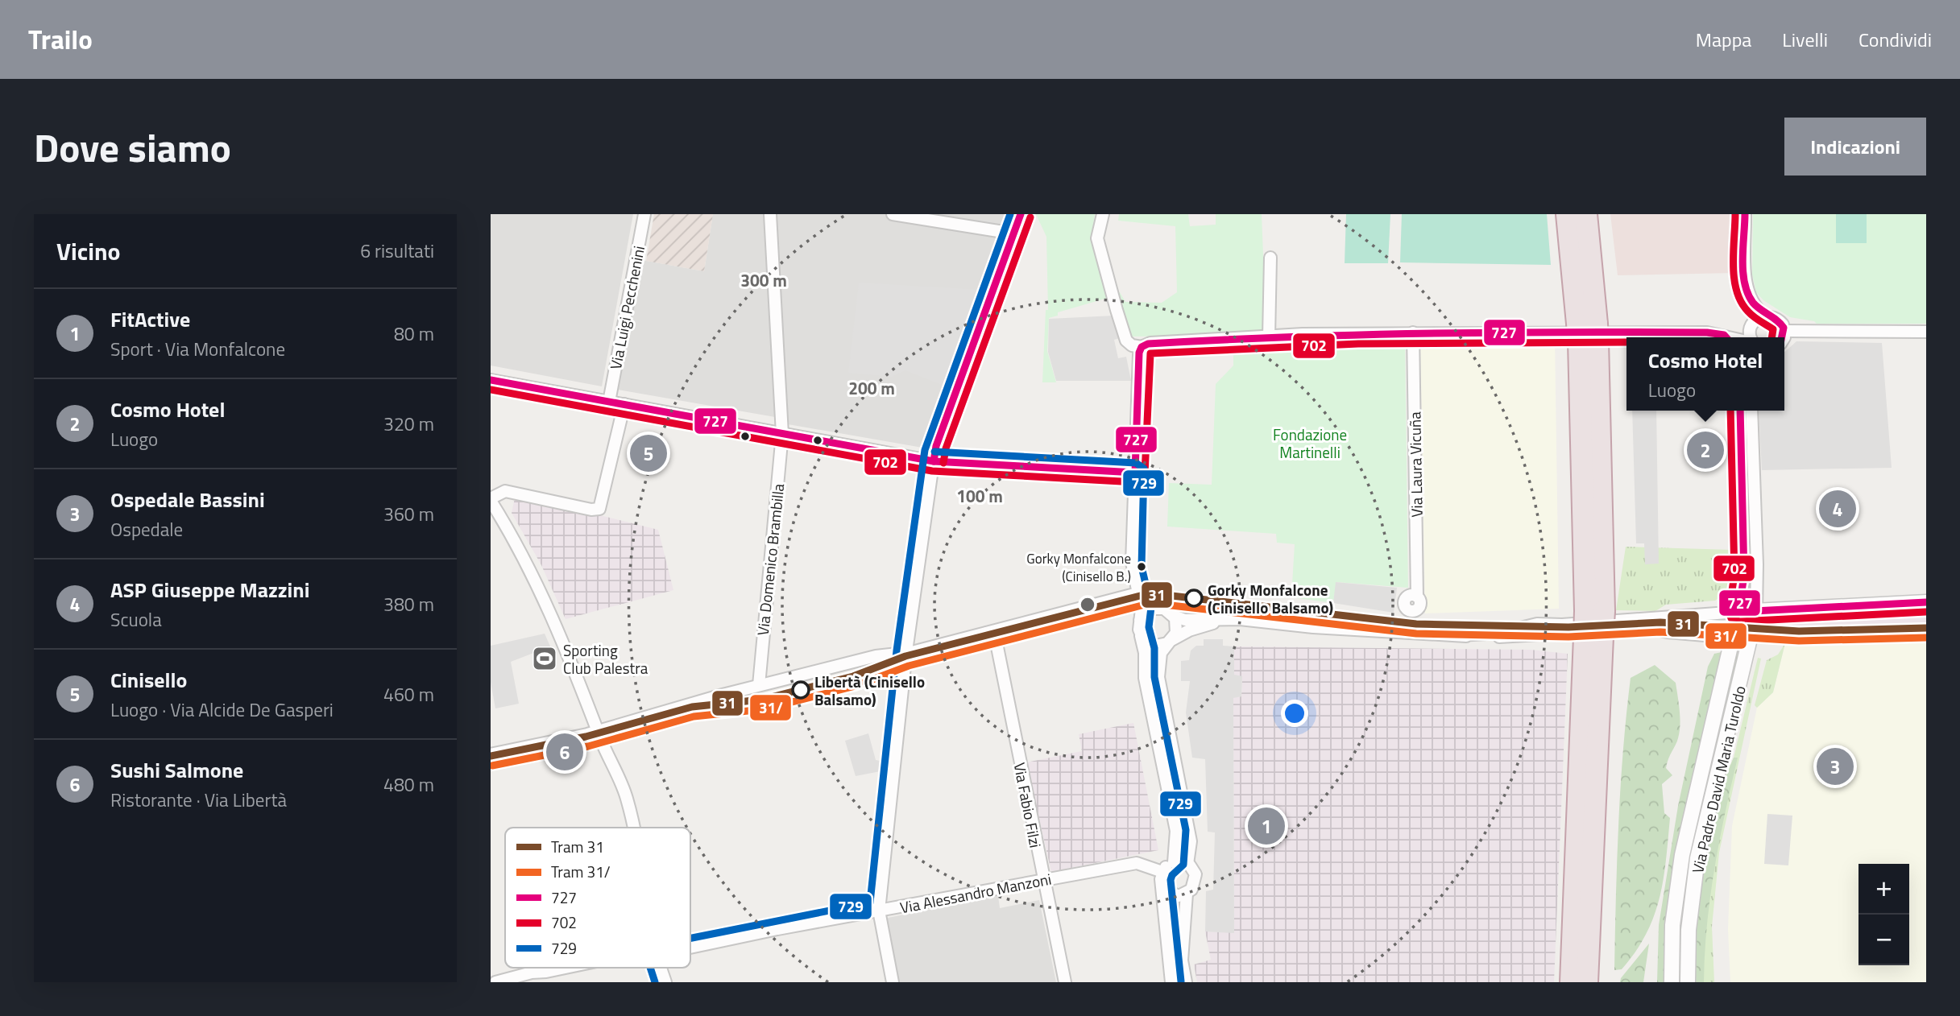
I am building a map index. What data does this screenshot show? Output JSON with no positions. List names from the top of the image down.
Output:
{
  "streets": {
    "street": [
      "Via Luigi Pecchenini",
      "Via Laura Vicuña",
      "Via Domenico Brambilla",
      "Via Padre David Maria Turoldo",
      "Via Fabio Filzi",
      "Via Alessandro Manzoni"
    ]
  },
  "crossings": [
    ["Via Fabio Filzi", "Via Alessandro Manzoni"]
  ],
  "parks": ["Fondazione Martinelli"],
  "places": {
    "other": ["Gorky Monfalcone (Cinisello B.)", "Gorky Monfalcone (Cinisello Balsamo)", "Libertà (Cinisello Balsamo)"],
    "sports": ["Sporting Club Palestra"]
  },
  "lines": [
    "transit line 727",
    "transit line 702",
    "transit line 729",
    "tram line 31",
    "tram line 31/"
  ],
  "legend": [
    "Tram 31",
    "Tram 31/",
    "727",
    "702",
    "729"
  ],
  "page": {
    "header": "Trailo",
    "nav": ["Mappa", "Livelli", "Condividi"],
    "title": "Dove siamo",
    "buttons": "Indicazioni",
    "heading": ["Vicino", "6 risultati"],
    "list": [
      {
        "mark": "1",
        "name": "FitActive",
        "note": "Sport · Via Monfalcone",
        "value": "80 m"
      },
      {
        "mark": "2",
        "name": "Cosmo Hotel",
        "note": "Luogo",
        "value": "320 m"
      },
      {
        "mark": "3",
        "name": "Ospedale Bassini",
        "note": "Ospedale",
        "value": "360 m"
      },
      {
        "mark": "4",
        "name": "ASP Giuseppe Mazzini",
        "note": "Scuola",
        "value": "380 m"
      },
      {
        "mark": "5",
        "name": "Cinisello",
        "note": "Luogo · Via Alcide De Gasperi",
        "value": "460 m"
      },
      {
        "mark": "6",
        "name": "Sushi Salmone",
        "note": "Ristorante · Via Libertà",
        "value": "480 m"
      }
    ],
    "popup": ["Cosmo Hotel", "Luogo"],
    "pins": [
      "2",
      "5",
      "4",
      "6",
      "3",
      "1"
    ],
    "map_buttons": ["+", "−"]
  },
  "rings": ["300 m", "200 m", "100 m"]
}
